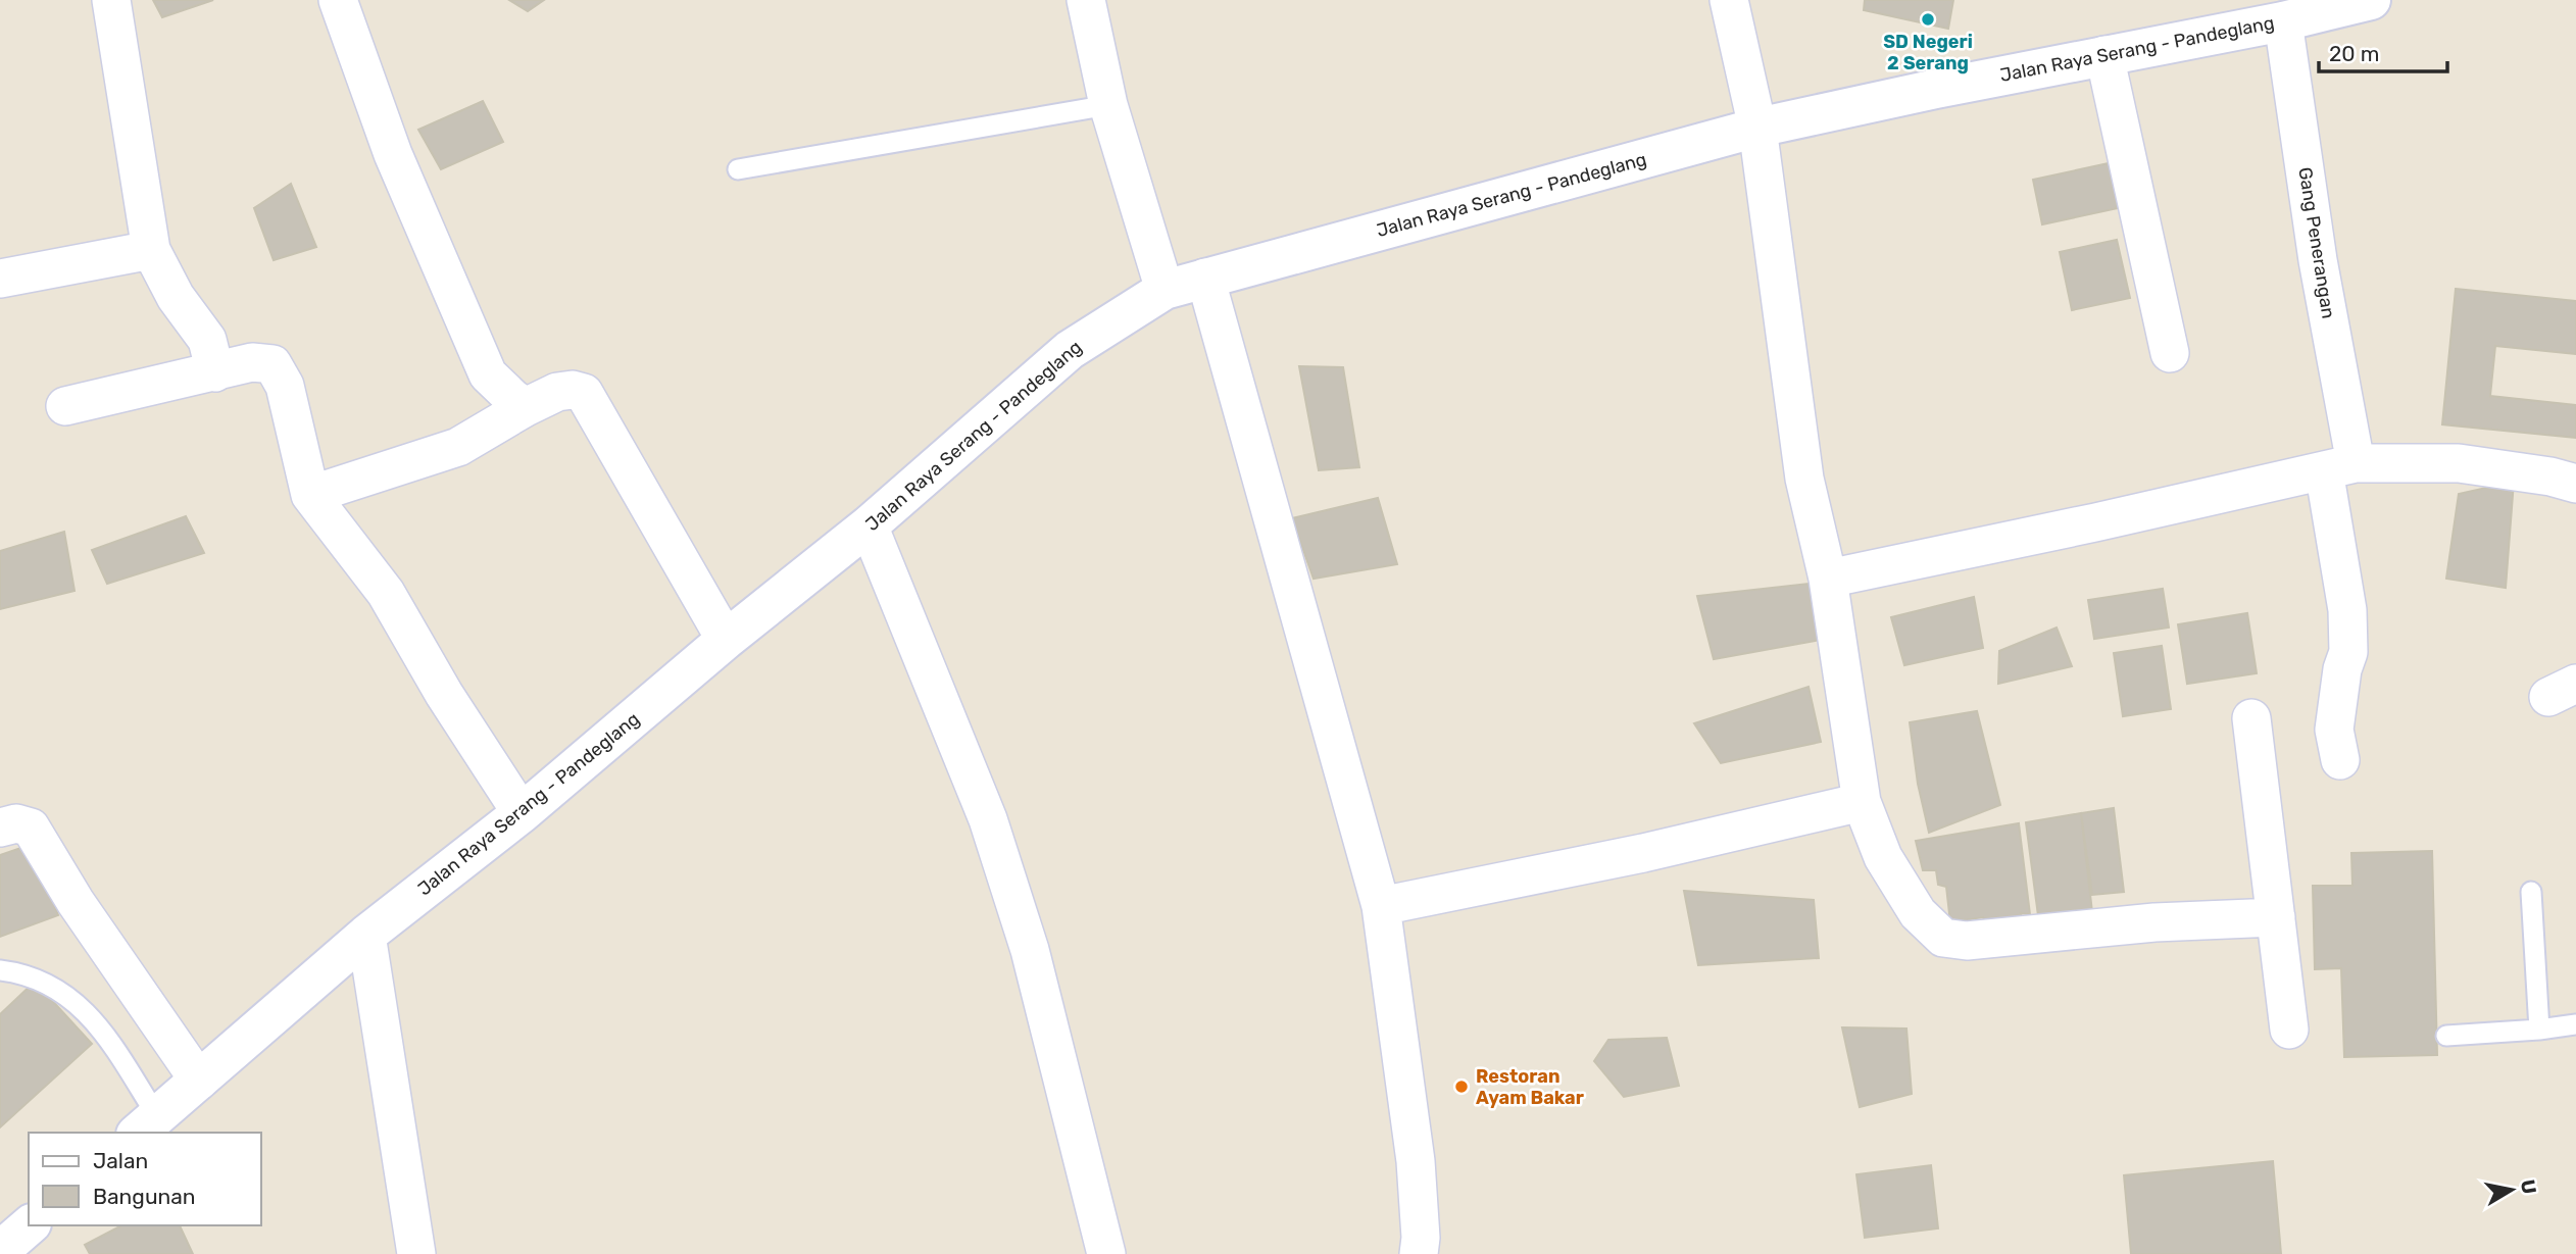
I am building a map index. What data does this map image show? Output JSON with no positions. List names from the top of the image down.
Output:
{
  "streets": {
    "main road": ["Jalan Raya Serang - Pandeglang"],
    "street": ["Gang Penerangan"]
  },
  "crossings": [
    ["Jalan Raya Serang - Pandeglang", "Gang Penerangan"]
  ],
  "places": ["SD Negeri 2 Serang", "Restoran Ayam Bakar"],
  "legend": ["Jalan", "Bangunan"],
  "scale_bar": "20 m",
  "north": "right"
}
